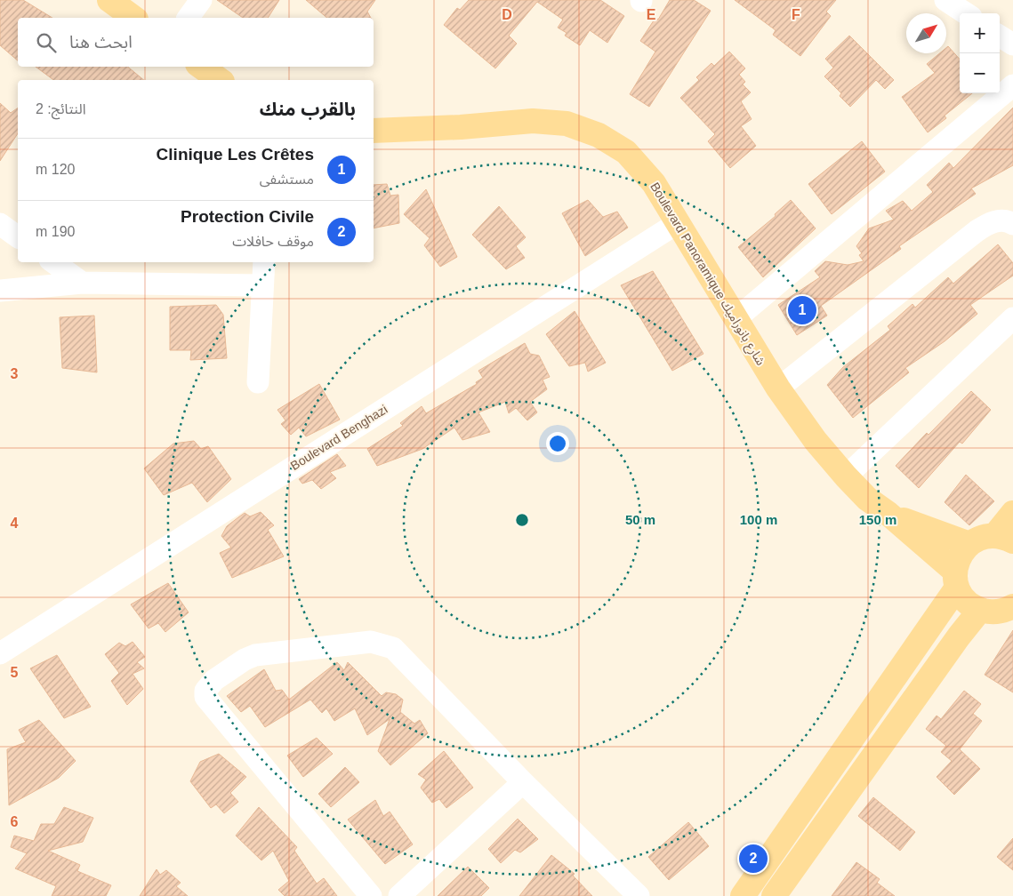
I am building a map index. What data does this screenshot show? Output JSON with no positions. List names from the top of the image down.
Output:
{
  "streets": {
    "main road": ["Boulevard Panoramique شارع بانوراميك"],
    "street": ["Boulevard Benghazi"]
  },
  "crossings": [
    ["Boulevard Panoramique شارع بانوراميك", "Boulevard Benghazi"]
  ],
  "north": "top right",
  "page": {
    "map_buttons": ["+", "−"],
    "search": "ابحث هنا",
    "heading": ["بالقرب منك", "النتائج: 2"],
    "list": [
      {
        "mark": "1",
        "name": "Clinique Les Crêtes",
        "note": "مستشفى",
        "value": "120 m"
      },
      {
        "mark": "2",
        "name": "Protection Civile",
        "note": "موقف حافلات",
        "value": "190 m"
      }
    ],
    "pins": ["1", "2"]
  },
  "grid": {
    "columns": ["D", "E", "F"],
    "rows": [
      "3",
      "4",
      "5",
      "6"
    ]
  },
  "rings": ["50 m", "100 m", "150 m"]
}
